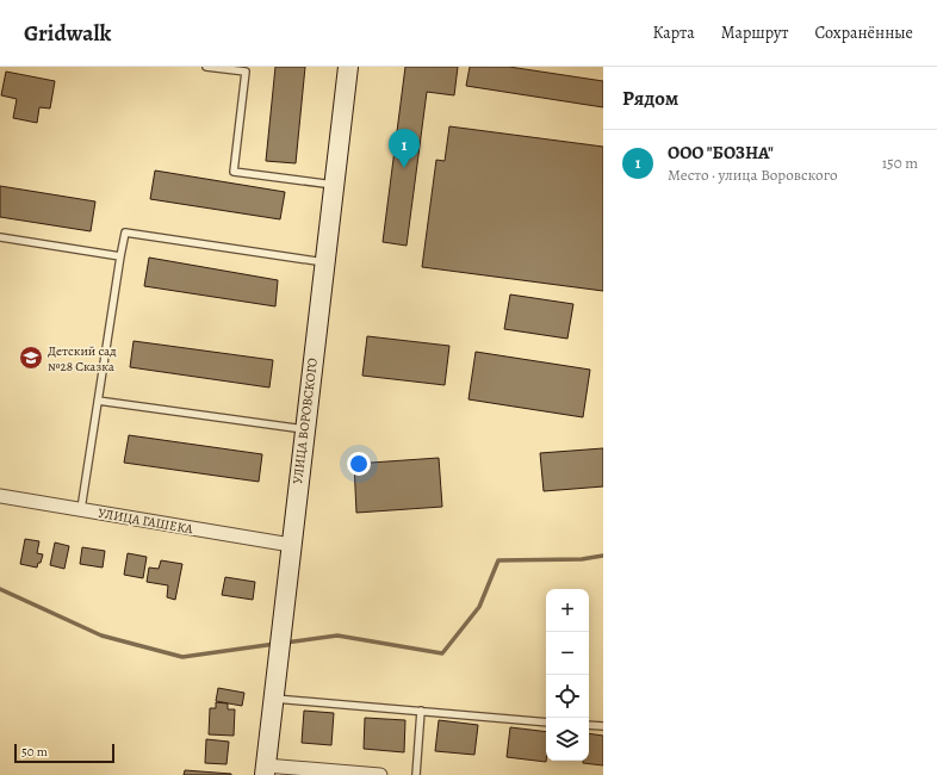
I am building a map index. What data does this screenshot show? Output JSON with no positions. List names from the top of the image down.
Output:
{
  "streets": {
    "street": ["УЛИЦА ВОРОВСКОГО", "УЛИЦА ГАШЕКА"]
  },
  "crossings": [
    ["УЛИЦА ВОРОВСКОГО", "УЛИЦА ГАШЕКА"]
  ],
  "places": {
    "school or university": ["Детский сад №28 Сказка"]
  },
  "scale_bar": "50 m",
  "page": {
    "header": "Gridwalk",
    "nav": ["Карта", "Маршрут", "Сохранённые"],
    "heading": "Рядом",
    "pins": "1",
    "list": [
      {
        "mark": "1",
        "name": "ООО \"БОЗНА\"",
        "note": "Место · улица Воровского",
        "value": "150 m"
      }
    ],
    "map_buttons": ["+", "−"],
    "scale": "50 m"
  }
}
